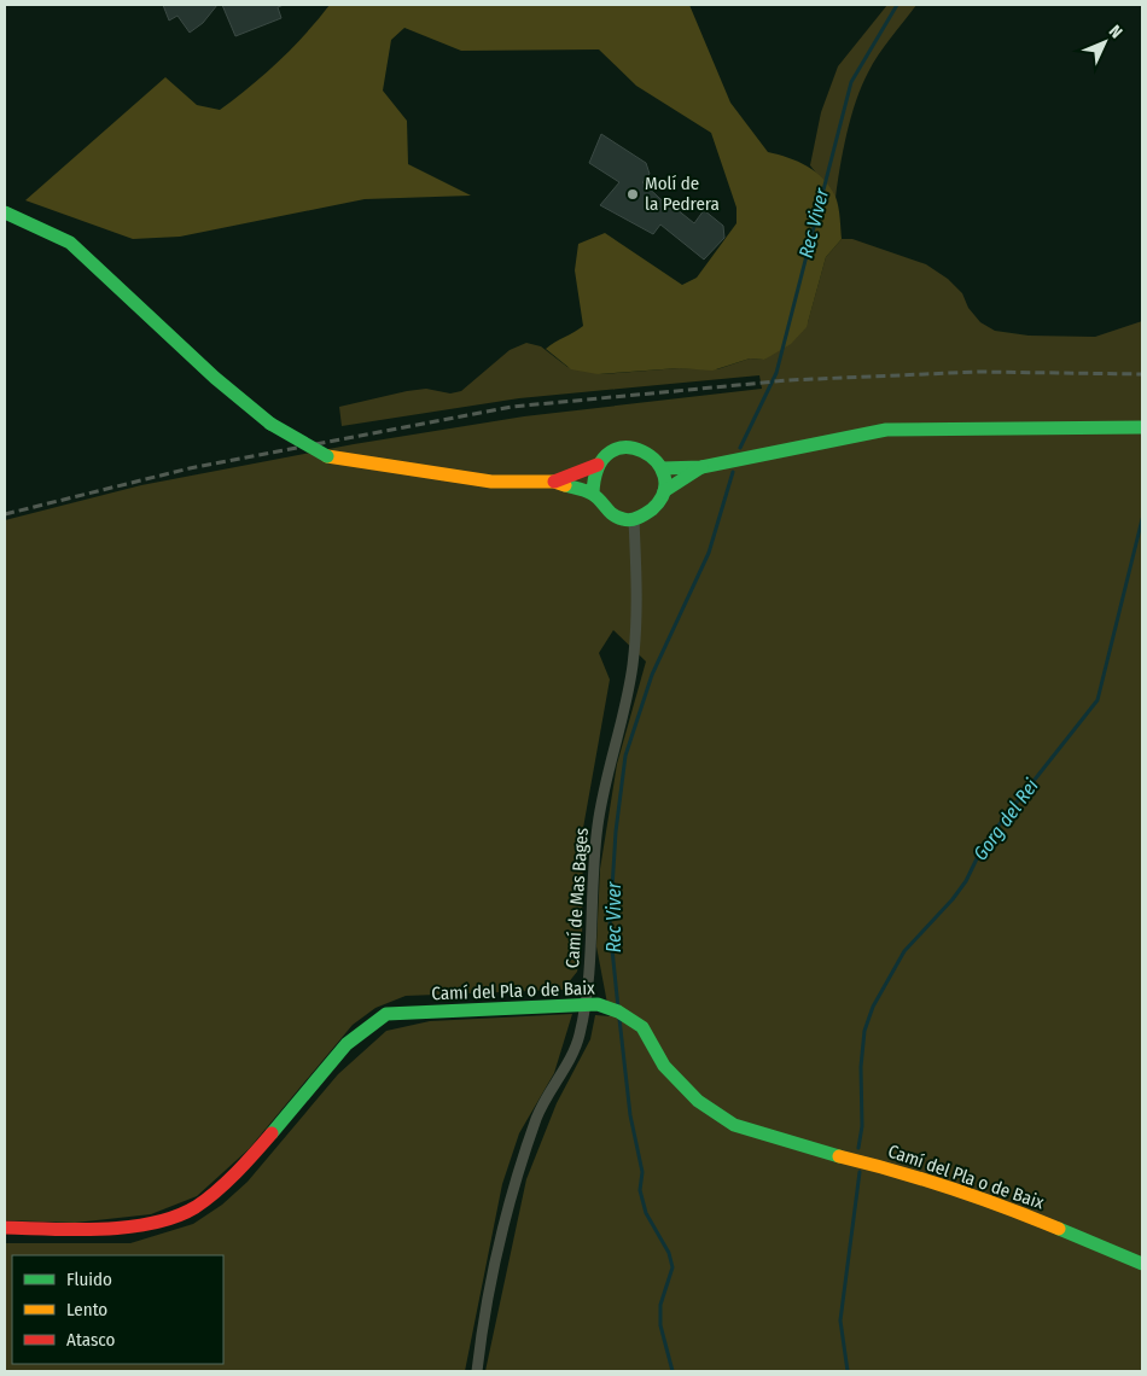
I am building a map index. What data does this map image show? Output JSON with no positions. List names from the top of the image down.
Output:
{
  "streets": {
    "street": ["Camí de Mas Bages", "Camí del Pla o de Baix"]
  },
  "crossings": [
    ["Camí de Mas Bages", "Camí del Pla o de Baix"]
  ],
  "water": ["Rec Viver", "Gorg del Rei"],
  "places": ["Molí de la Pedrera"],
  "legend": ["Fluido", "Lento", "Atasco"],
  "north": "top right"
}
